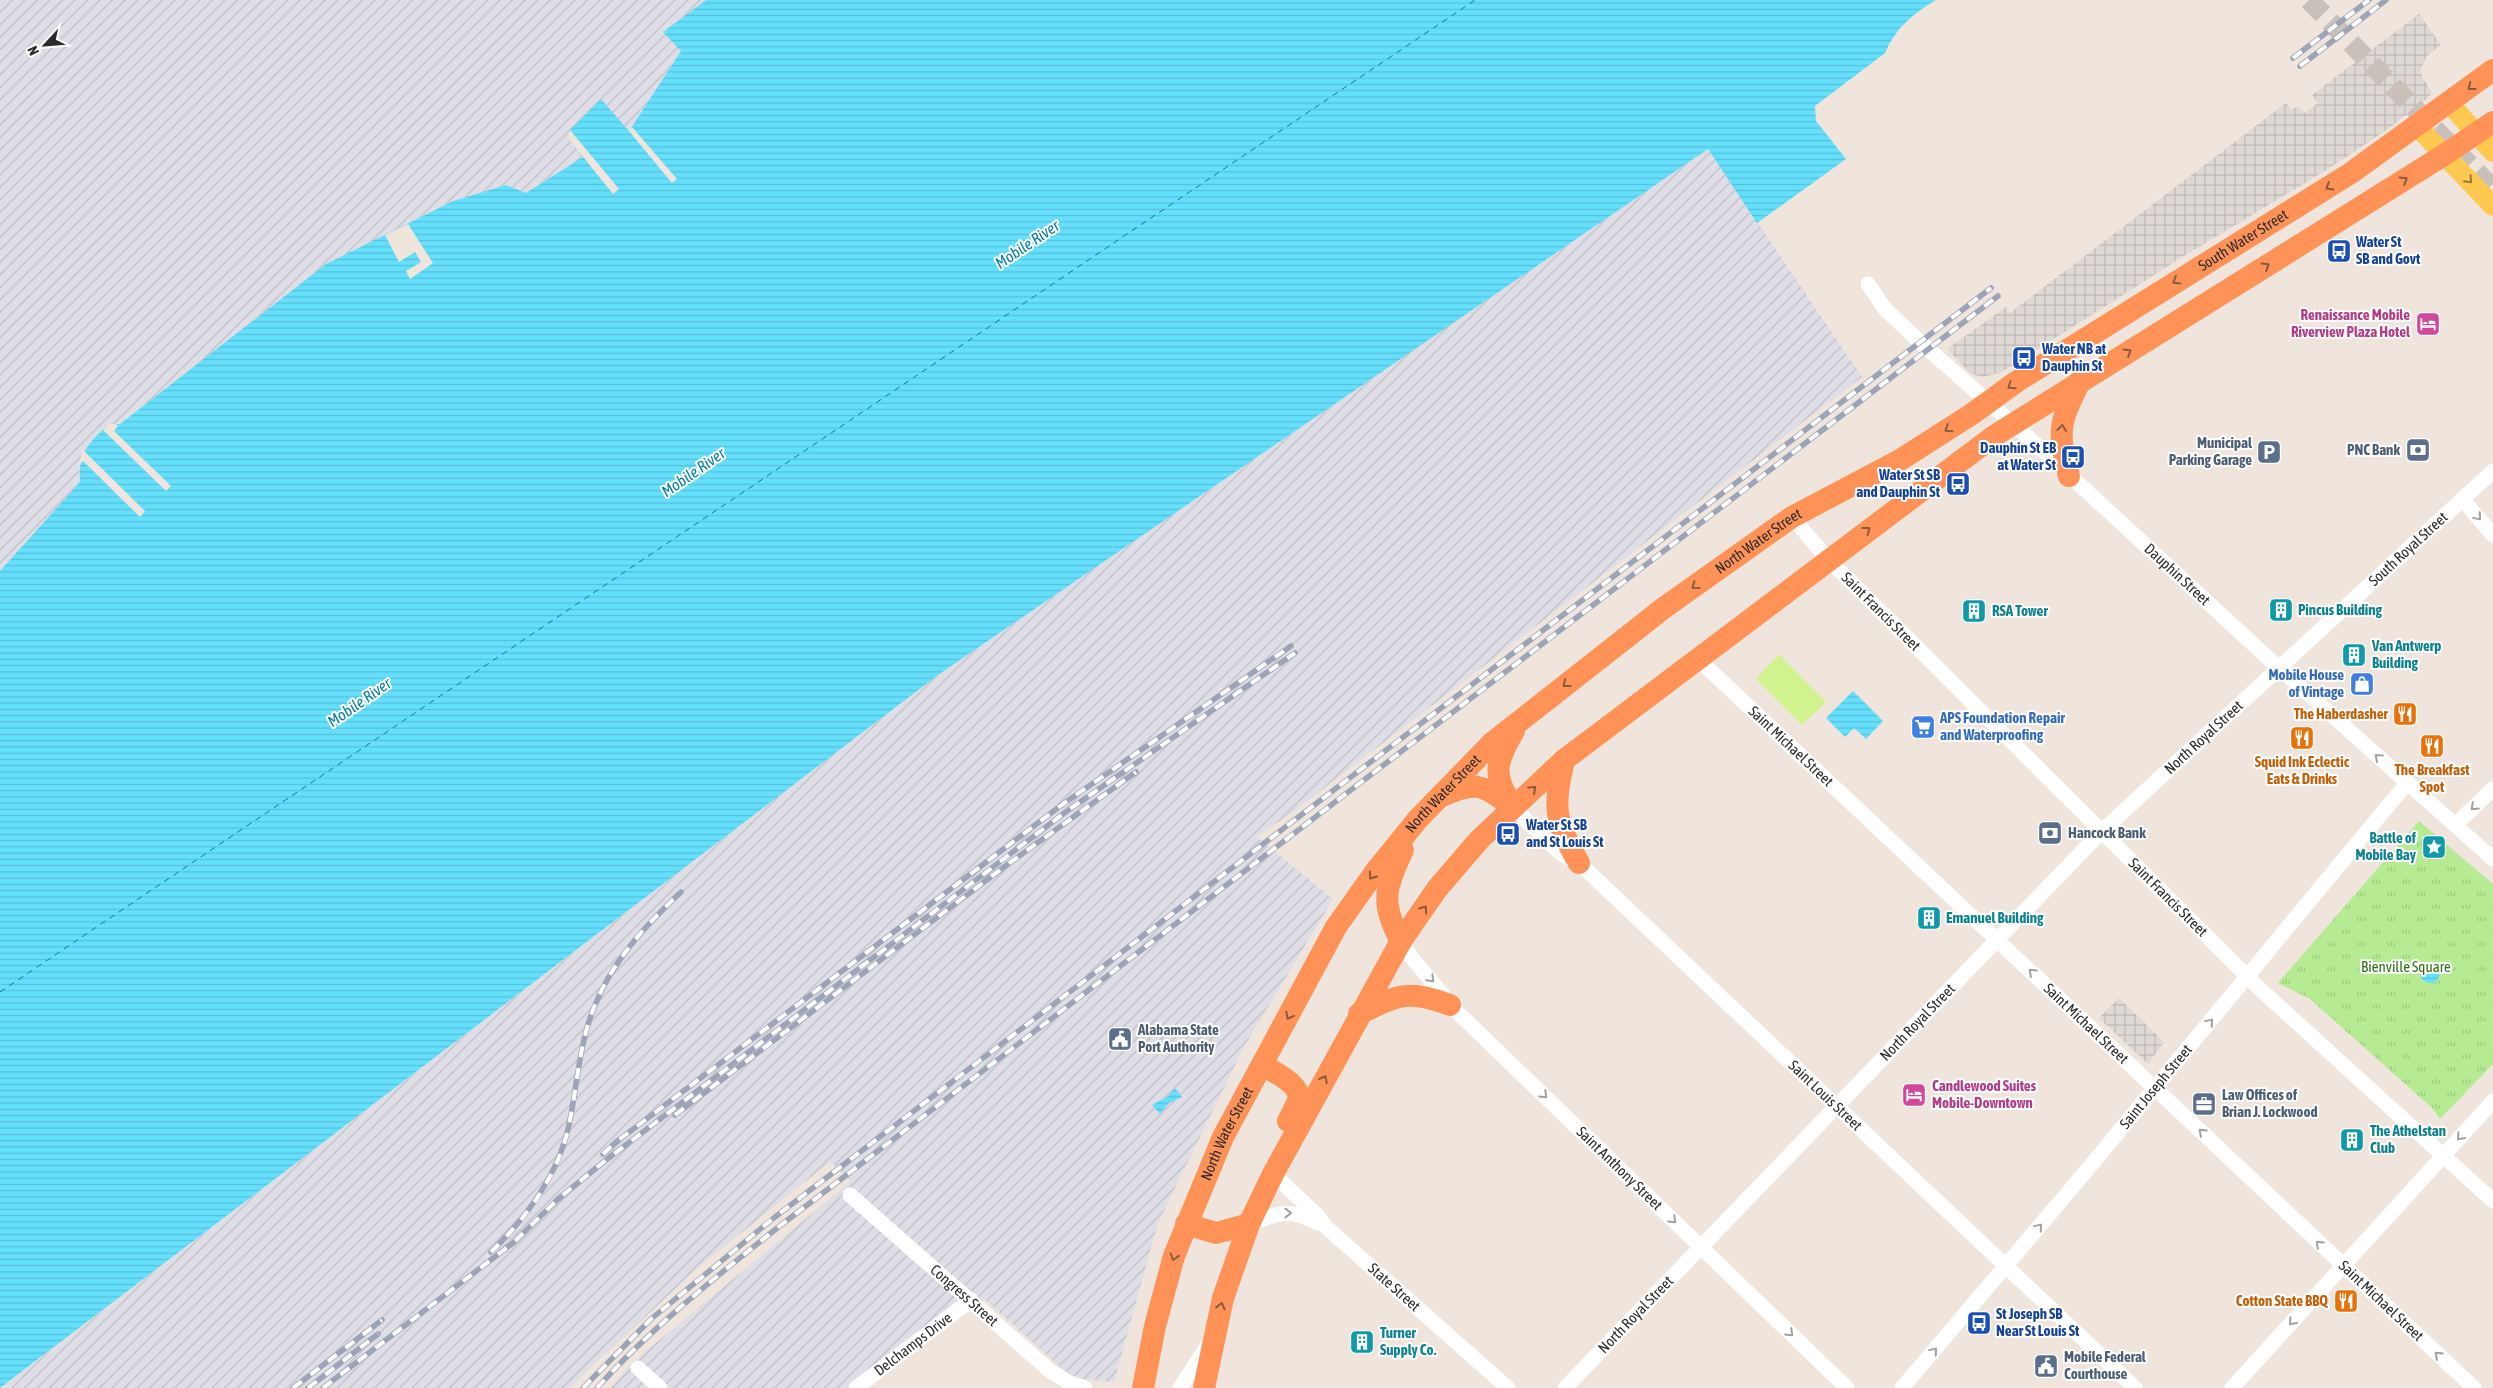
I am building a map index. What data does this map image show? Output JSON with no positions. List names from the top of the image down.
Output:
{
  "streets": {
    "highway": ["South Water Street", "North Water Street"],
    "street": [
      "South Royal Street",
      "Dauphin Street",
      "Saint Francis Street",
      "North Royal Street",
      "Saint Michael Street",
      "Saint Joseph Street",
      "Saint Louis Street",
      "Saint Anthony Street",
      "State Street",
      "Congress Street",
      "Delchamps Drive"
    ]
  },
  "crossings": [
    ["South Water Street", "North Water Street"],
    ["South Water Street", "Dauphin Street"],
    ["North Water Street", "Dauphin Street"],
    ["North Water Street", "Saint Francis Street"],
    ["South Royal Street", "Dauphin Street"],
    ["South Royal Street", "North Royal Street"],
    ["Dauphin Street", "North Royal Street"],
    ["Dauphin Street", "Saint Joseph Street"],
    ["Saint Francis Street", "North Royal Street"],
    ["Saint Francis Street", "Saint Joseph Street"],
    ["North Royal Street", "Saint Michael Street"],
    ["North Royal Street", "Saint Louis Street"],
    ["North Royal Street", "Saint Anthony Street"],
    ["Saint Michael Street", "Saint Joseph Street"],
    ["Saint Joseph Street", "Saint Louis Street"],
    ["Congress Street", "Delchamps Drive"]
  ],
  "one_way": ["Saint Michael Street", "Saint Joseph Street", "Saint Anthony Street"],
  "water": ["Mobile River"],
  "parks": ["Bienville Square"],
  "places": {
    "bus stop": [
      "Water St SB and Govt",
      "Water NB at Dauphin St",
      "Dauphin St EB at Water St",
      "Water St SB and Dauphin St",
      "Water St SB and St Louis St",
      "St Joseph SB Near St Louis St"
    ],
    "hotel": ["Renaissance Mobile Riverview Plaza Hotel", "Candlewood Suites Mobile-Downtown"],
    "bank": ["PNC Bank", "Hancock Bank"],
    "parking": ["Municipal Parking Garage"],
    "building": [
      "Pincus Building",
      "RSA Tower",
      "Van Antwerp Building",
      "Emanuel Building",
      "The Athelstan Club",
      "Turner Supply Co."
    ],
    "shop": ["Mobile House of Vintage"],
    "restaurant": [
      "The Haberdasher",
      "Squid Ink Eclectic Eats & Drinks",
      "The Breakfast Spot",
      "Cotton State BBQ"
    ],
    "supermarket": ["APS Foundation Repair and Waterproofing"],
    "place": ["Battle of Mobile Bay"],
    "public building": ["Alabama State Port Authority", "Mobile Federal Courthouse"],
    "office": ["Law Offices of Brian J. Lockwood"]
  },
  "north": "bottom left"
}
